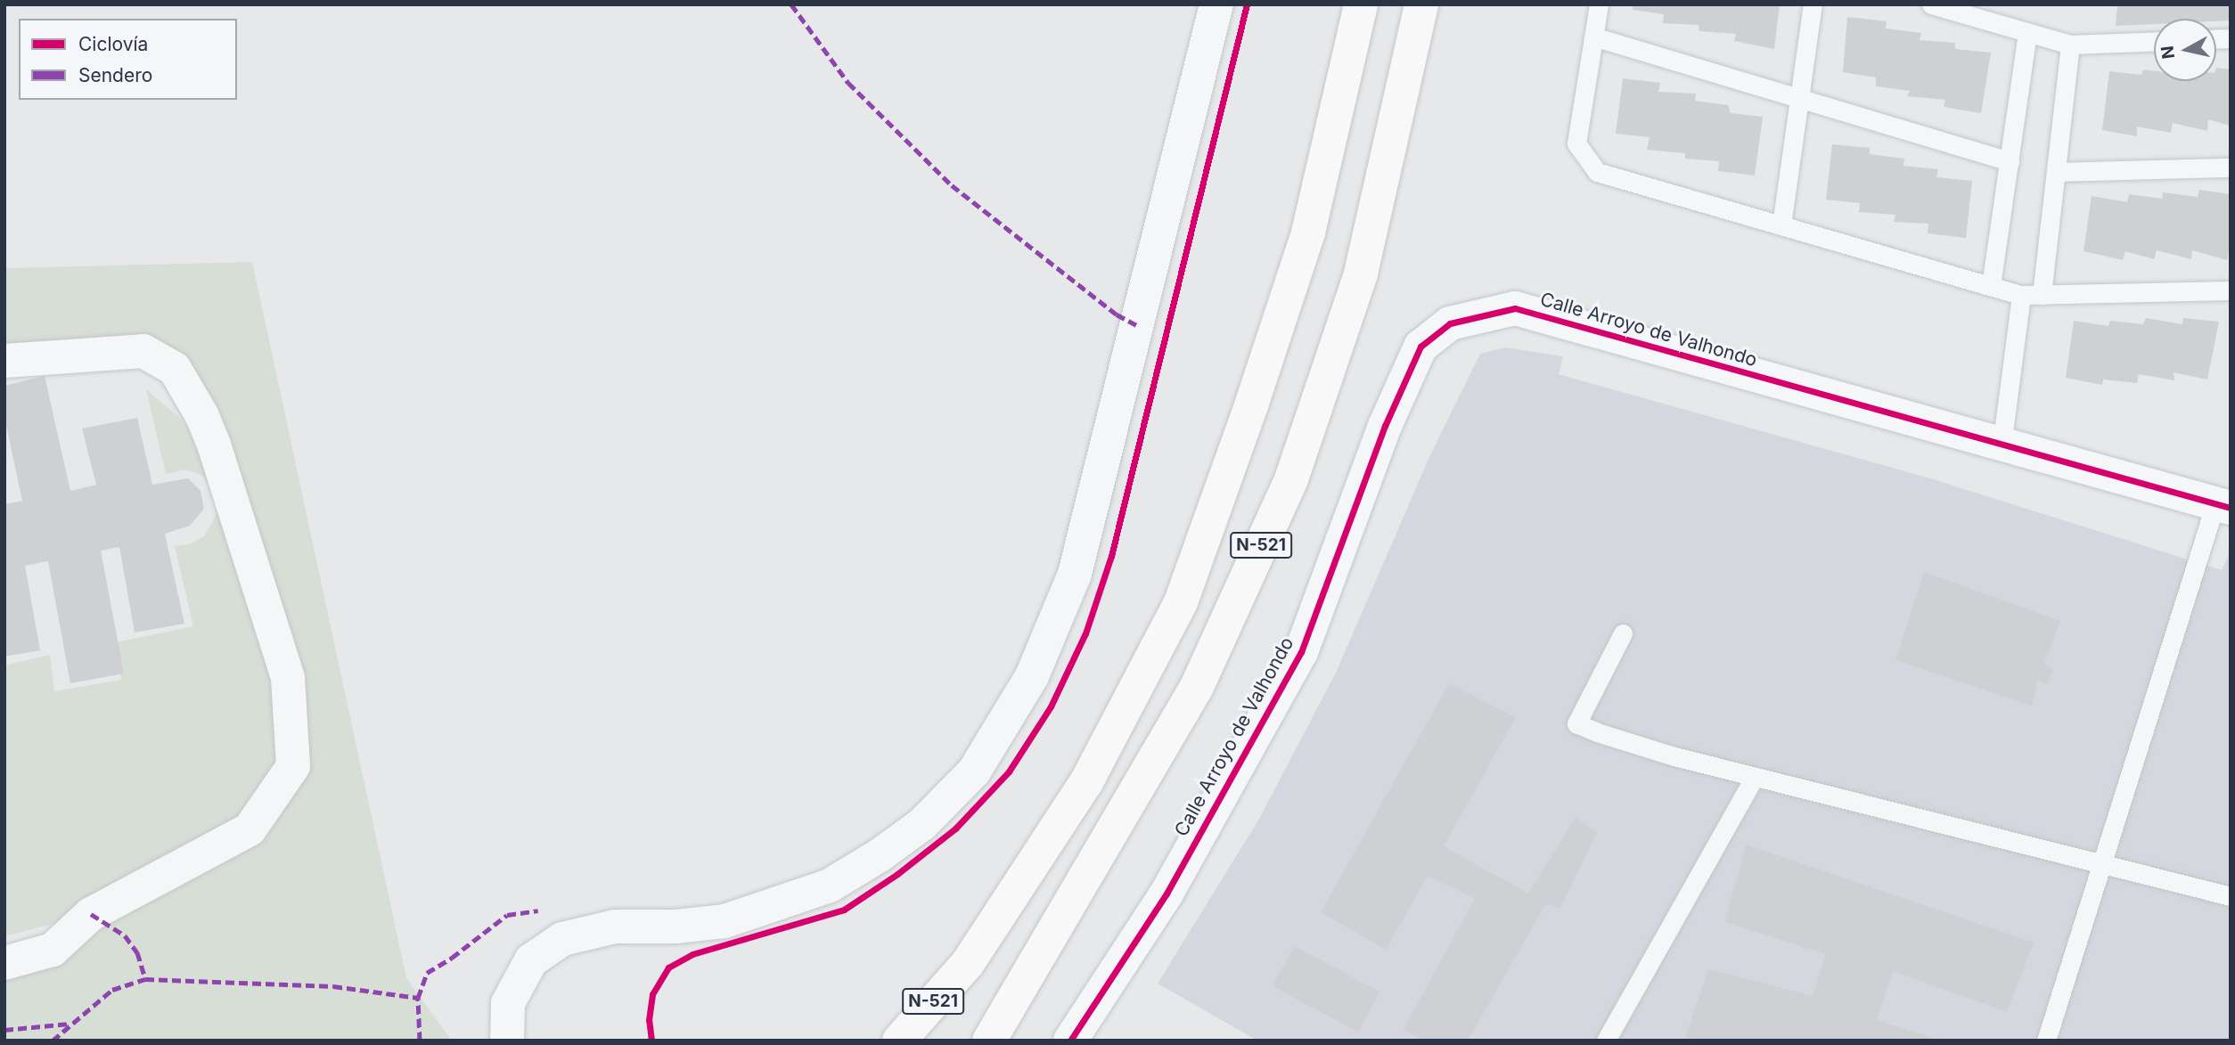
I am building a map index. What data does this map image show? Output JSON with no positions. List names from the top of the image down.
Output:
{
  "streets": {
    "highway": ["N-521"],
    "street": ["Calle Arroyo de Valhondo"]
  },
  "legend": ["Ciclovía", "Sendero"],
  "north": "left"
}
